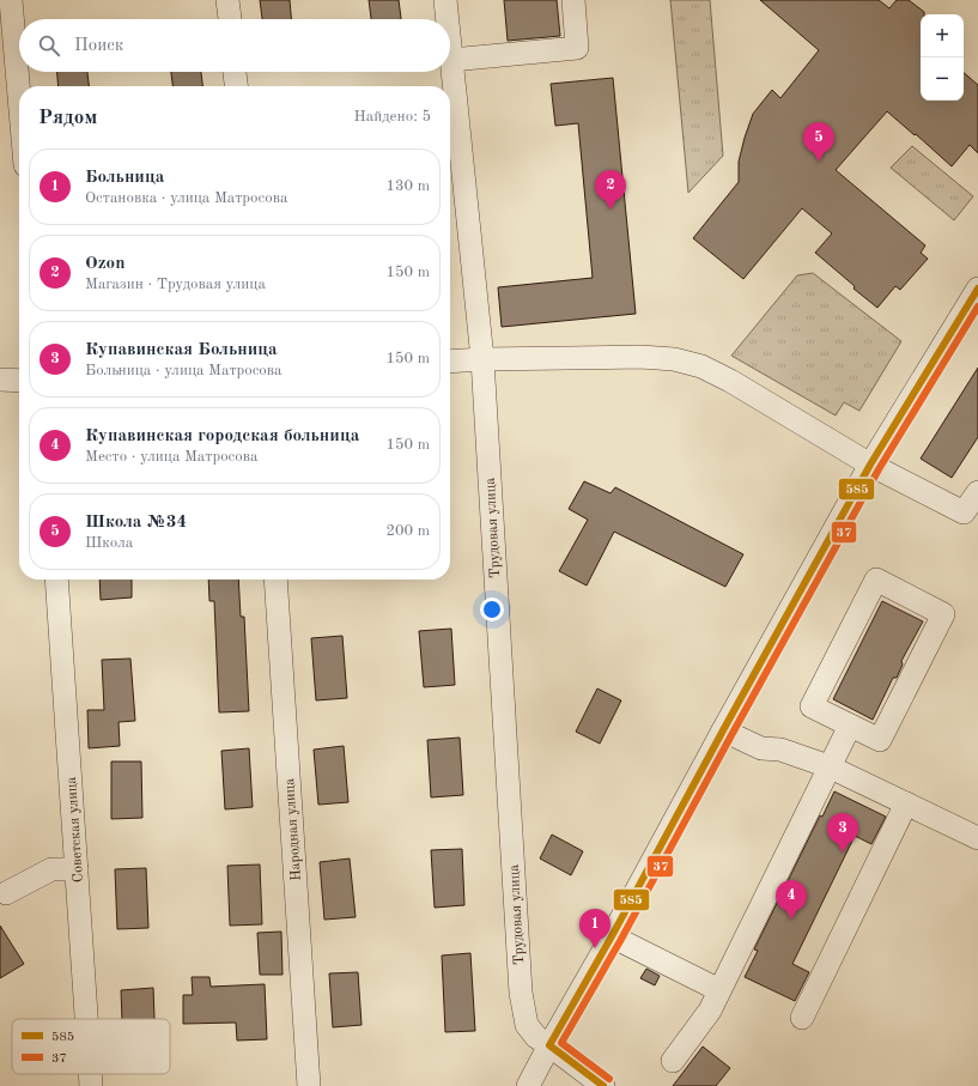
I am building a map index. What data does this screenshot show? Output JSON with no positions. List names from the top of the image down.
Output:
{
  "streets": {
    "street": ["Трудовая улица", "Советская улица", "Народная улица"]
  },
  "lines": ["transit line 585", "transit line 37"],
  "legend": ["585", "37"],
  "page": {
    "map_buttons": ["+", "−"],
    "search": "Поиск",
    "heading": ["Рядом", "Найдено: 5"],
    "pins": [
      "5",
      "2",
      "3",
      "4",
      "1"
    ],
    "list": [
      {
        "mark": "1",
        "name": "Больница",
        "note": "Остановка · улица Матросова",
        "value": "130 m"
      },
      {
        "mark": "2",
        "name": "Ozon",
        "note": "Магазин · Трудовая улица",
        "value": "150 m"
      },
      {
        "mark": "3",
        "name": "Купавинская Больница",
        "note": "Больница · улица Матросова",
        "value": "150 m"
      },
      {
        "mark": "4",
        "name": "Купавинская городская больница",
        "note": "Место · улица Матросова",
        "value": "150 m"
      },
      {
        "mark": "5",
        "name": "Школа №34",
        "note": "Школа",
        "value": "200 m"
      }
    ]
  }
}
